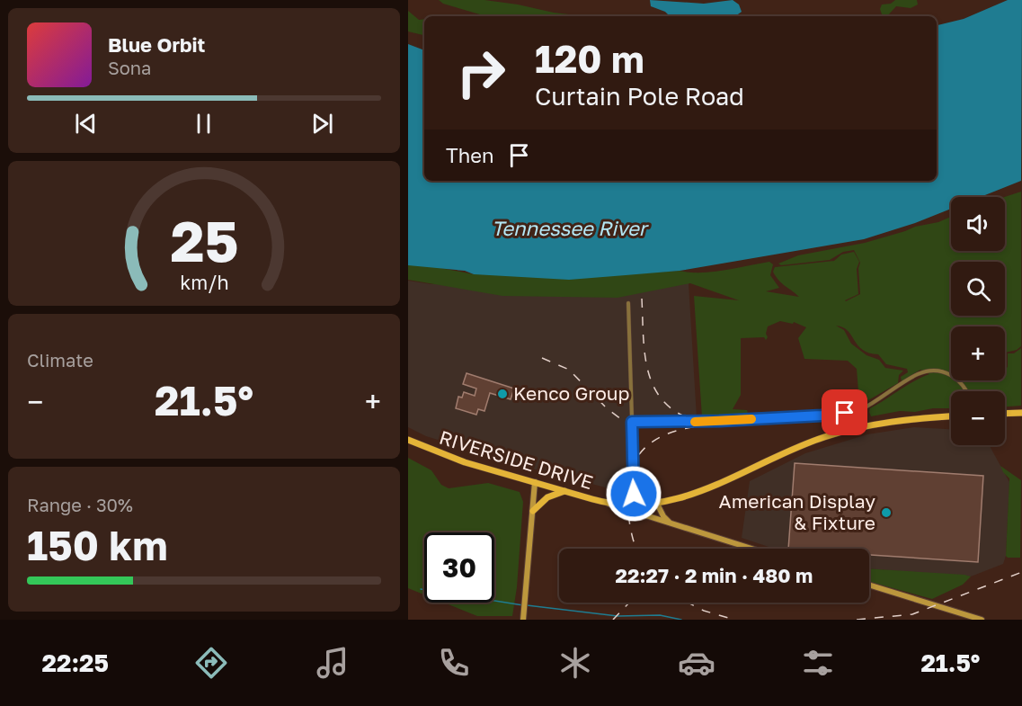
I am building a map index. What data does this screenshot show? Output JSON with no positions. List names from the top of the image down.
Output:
{
  "streets": {
    "main road": ["RIVERSIDE DRIVE"]
  },
  "water": ["Tennessee River"],
  "places": ["Kenco Group", "American Display & Fixture"],
  "page": {
    "turn": ["120 m", "Curtain Pole Road"],
    "song": ["Blue Orbit", "Sona"],
    "then": "Then",
    "map_buttons": ["+", "−"],
    "tile": [
      "Climate",
      ["Range · 30%", "150 km"]
    ],
    "heat": ["−", "21.5°", "+"],
    "limit": "30",
    "trip": "22:27 · 2 min · 480 m",
    "tabs": ["22:25", "21.5°"],
    "gauge": ["25", "km/h"]
  }
}
